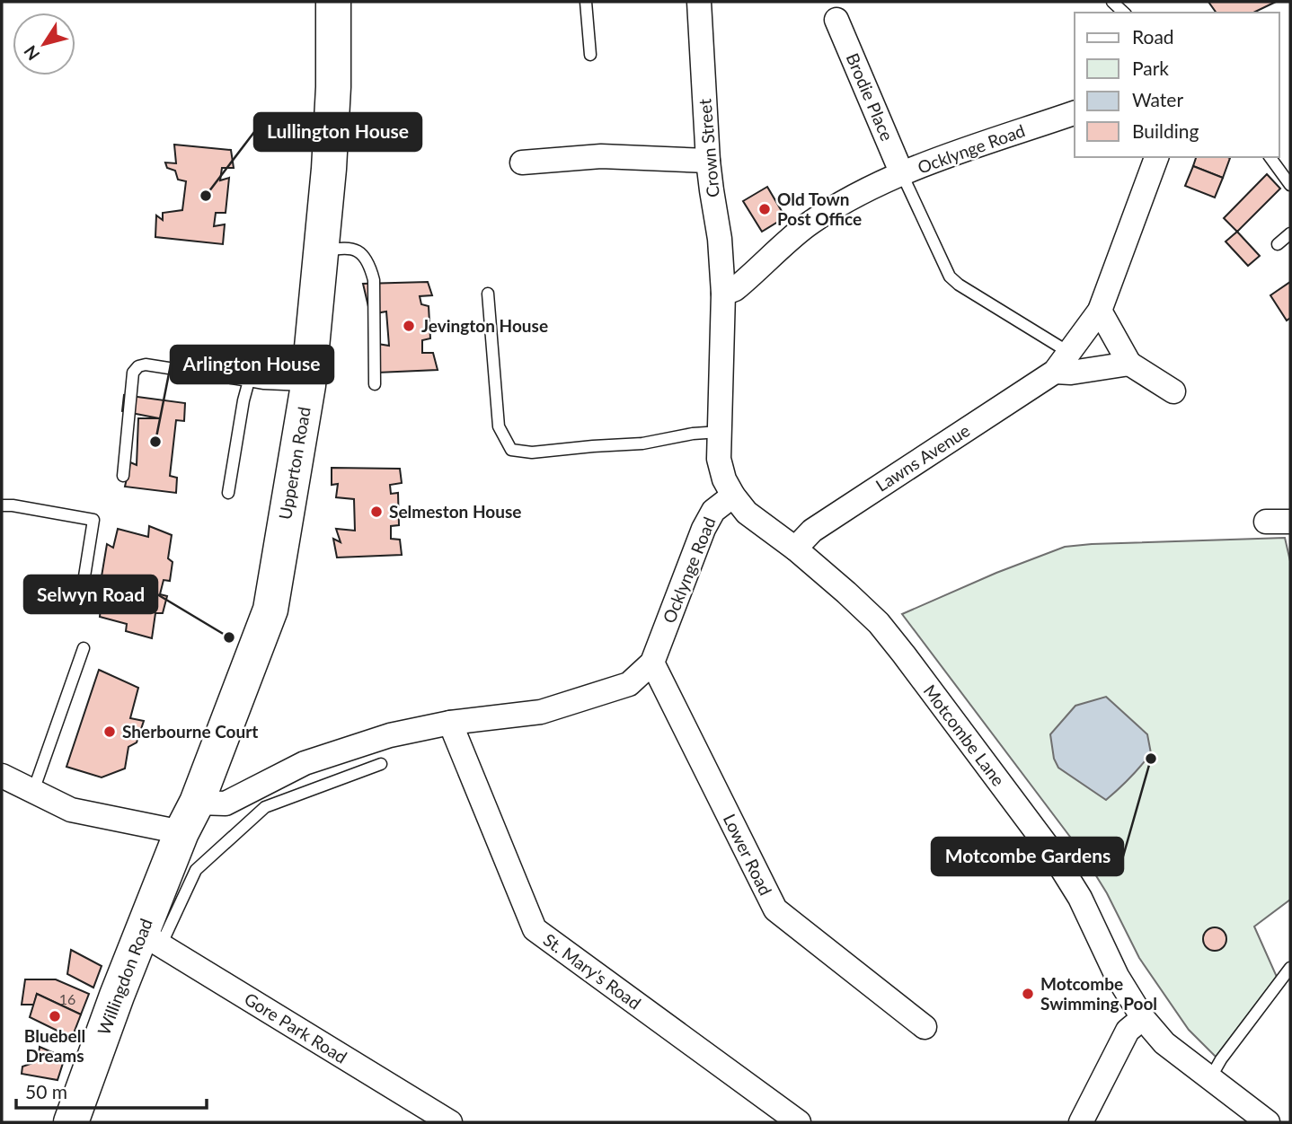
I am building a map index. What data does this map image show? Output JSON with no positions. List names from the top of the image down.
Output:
{
  "streets": {
    "main road": ["Upperton Road", "Willingdon Road"],
    "street": [
      "Brodie Place",
      "Crown Street",
      "Ocklynge Road",
      "Lawns Avenue",
      "Motcombe Lane",
      "Lower Road",
      "St. Mary's Road",
      "Gore Park Road"
    ]
  },
  "crossings": [
    ["Brodie Place", "Ocklynge Road"],
    ["Crown Street", "Ocklynge Road"],
    ["Ocklynge Road", "Upperton Road"],
    ["Ocklynge Road", "Motcombe Lane"],
    ["Ocklynge Road", "Lower Road"],
    ["Ocklynge Road", "St. Mary's Road"],
    ["Lawns Avenue", "Motcombe Lane"],
    ["Upperton Road", "Willingdon Road"],
    ["Willingdon Road", "Gore Park Road"]
  ],
  "places": [
    "Lullington House",
    "Old Town Post Office",
    "Jevington House",
    "Arlington House",
    "Selmeston House",
    "Selwyn Road",
    "Sherbourne Court",
    "Motcombe Gardens",
    "Motcombe Swimming Pool",
    "Bluebell Dreams"
  ],
  "house_numbers": ["16"],
  "legend": [
    "Road",
    "Park",
    "Water",
    "Building"
  ],
  "scale_bar": "50 m",
  "north": "bottom left"
}
